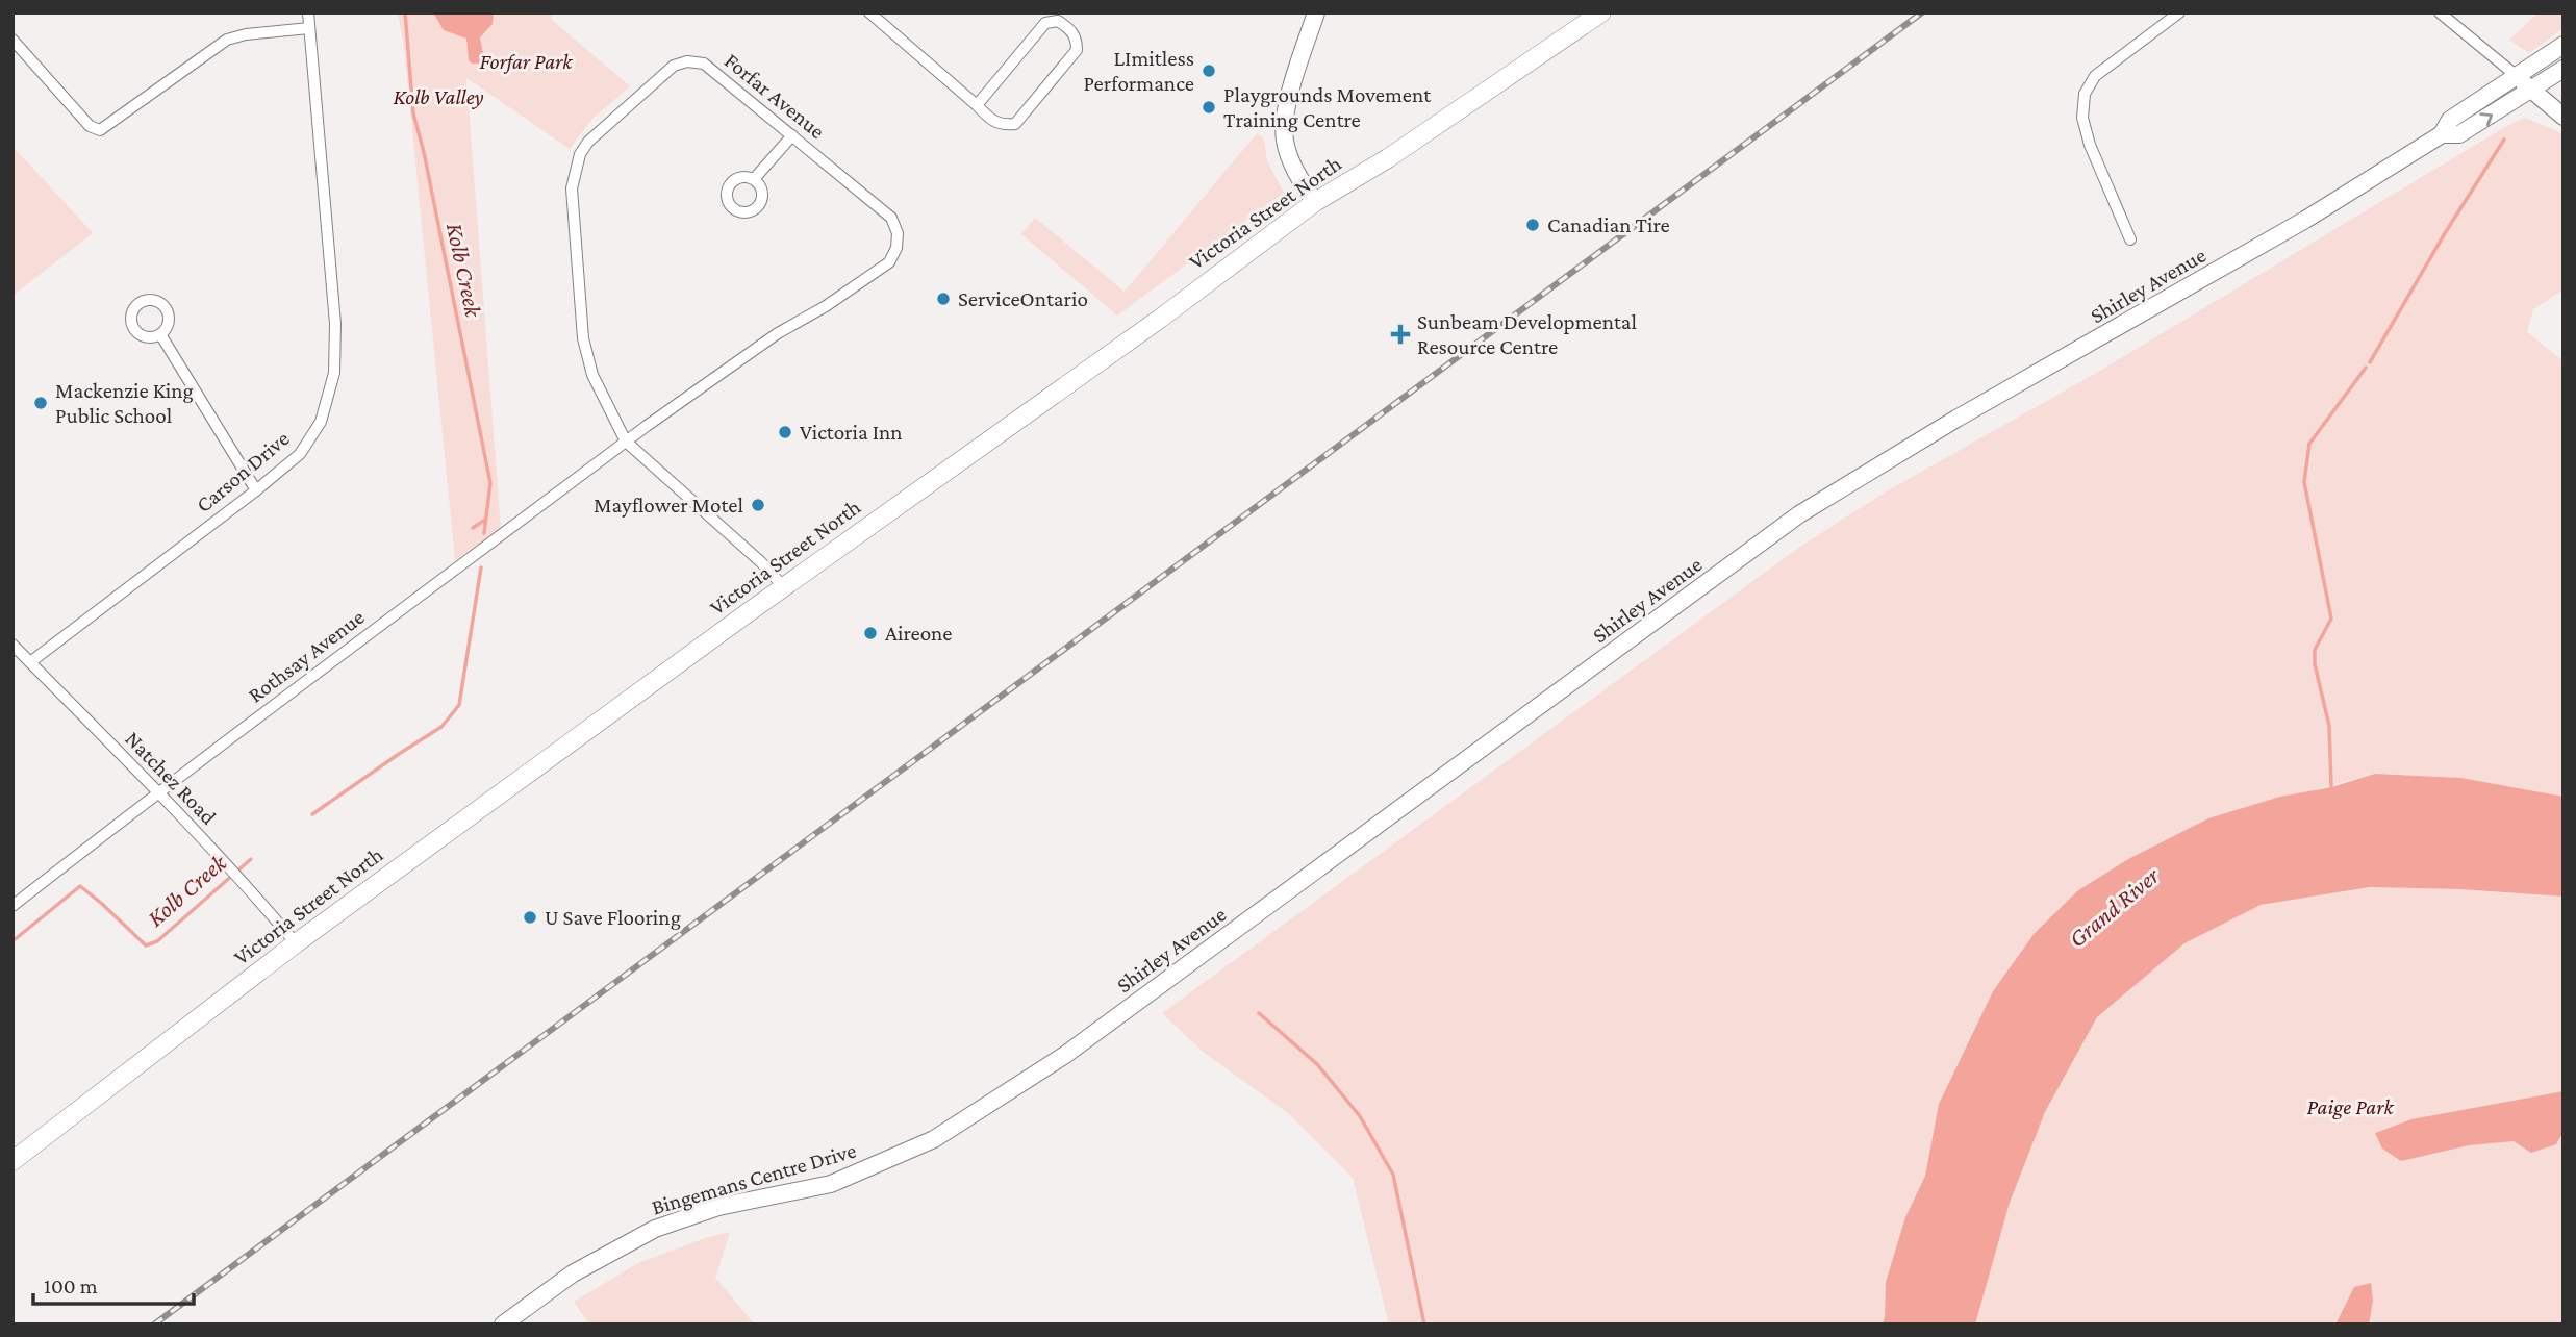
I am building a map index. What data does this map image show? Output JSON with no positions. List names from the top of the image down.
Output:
{
  "streets": {
    "main road": ["Victoria Street North", "Shirley Avenue", "Bingemans Centre Drive"],
    "street": [
      "Forfar Avenue",
      "Carson Drive",
      "Rothsay Avenue",
      "Natchez Road"
    ]
  },
  "crossings": [
    ["Forfar Avenue", "Victoria Street North"],
    ["Forfar Avenue", "Rothsay Avenue"],
    ["Victoria Street North", "Natchez Road"],
    ["Shirley Avenue", "Bingemans Centre Drive"],
    ["Carson Drive", "Natchez Road"],
    ["Rothsay Avenue", "Natchez Road"]
  ],
  "water": ["Kolb Creek", "Grand River"],
  "parks": ["Forfar Park", "Kolb Valley", "Paige Park"],
  "places": {
    "other": [
      "LImitless Performance",
      "Playgrounds Movement Training Centre",
      "Canadian Tire",
      "ServiceOntario",
      "Mackenzie King Public School",
      "Victoria Inn",
      "Mayflower Motel",
      "Aireone",
      "U Save Flooring"
    ],
    "health": ["Sunbeam Developmental Resource Centre"]
  },
  "scale_bar": "100 m"
}
